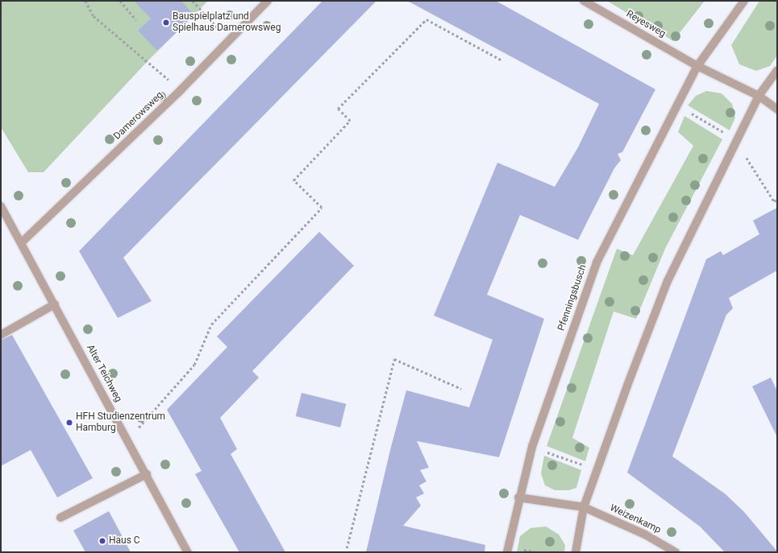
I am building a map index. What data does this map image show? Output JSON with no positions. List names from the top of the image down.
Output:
{
  "streets": {
    "street": [
      "Reyesweg",
      "Damerowsweg",
      "Pfenningsbusch",
      "Alter Teichweg",
      "Weizenkamp"
    ]
  },
  "crossings": [
    ["Reyesweg", "Pfenningsbusch"],
    ["Damerowsweg", "Alter Teichweg"],
    ["Pfenningsbusch", "Weizenkamp"]
  ],
  "places": ["Bauspielplatz und Spielhaus Damerowsweg", "HFH Studienzentrum Hamburg", "Haus C"]
}
